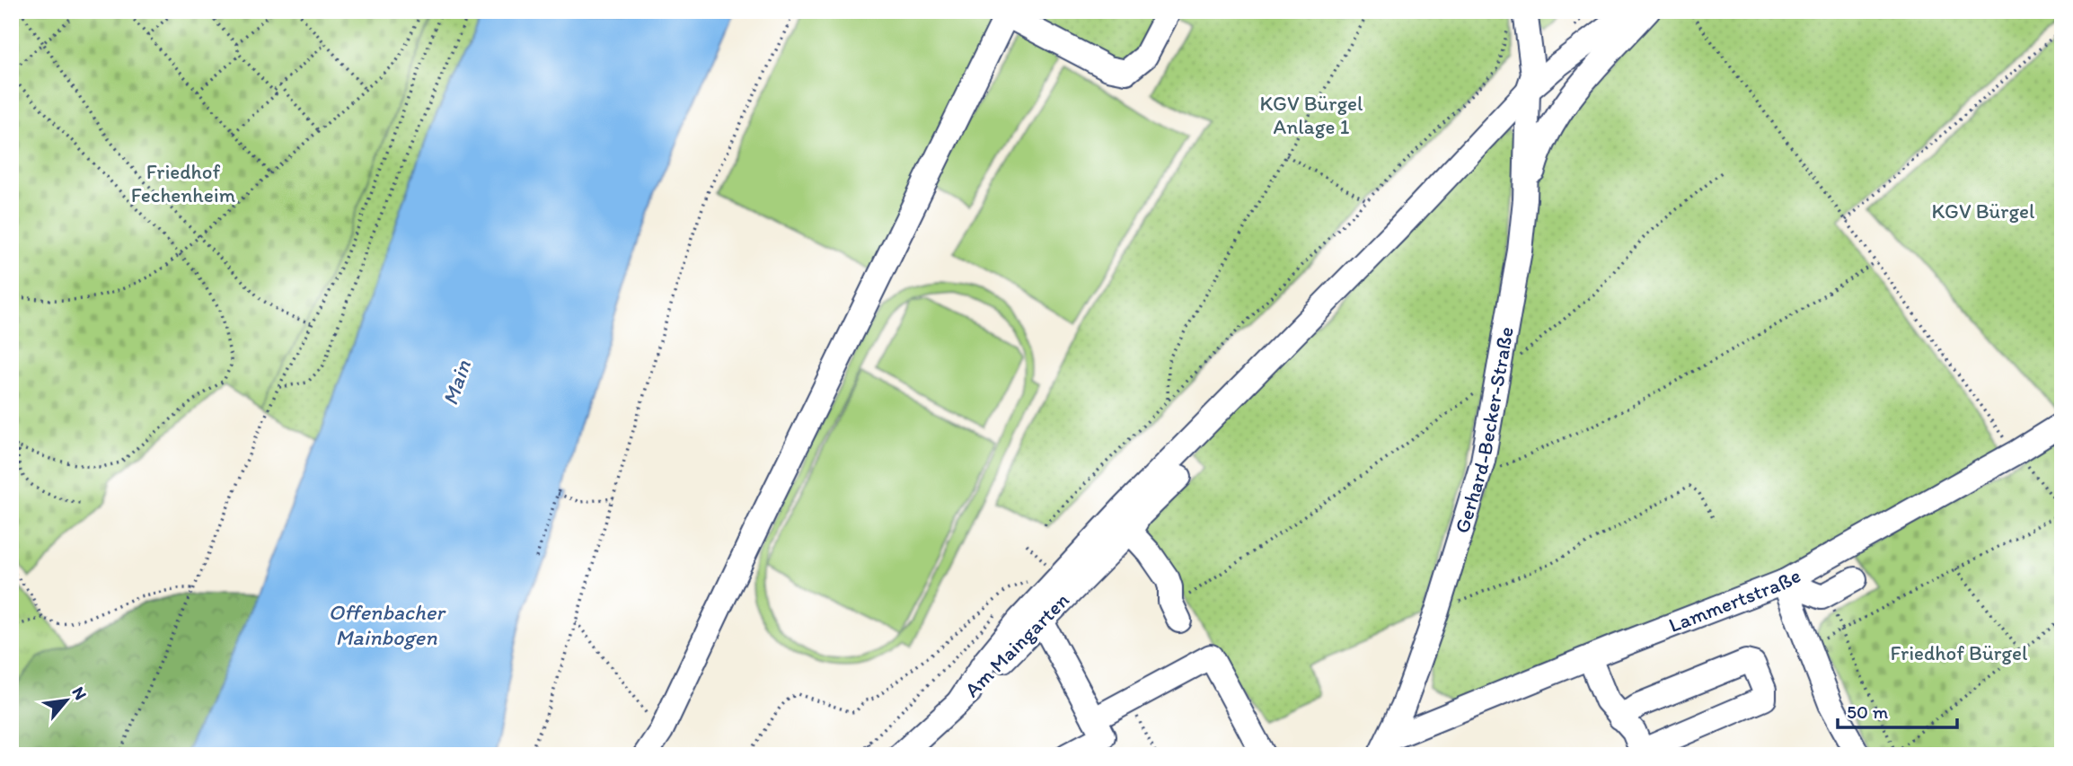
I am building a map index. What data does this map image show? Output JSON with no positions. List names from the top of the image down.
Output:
{
  "streets": {
    "street": ["Gerhard-Becker-Straße", "Lammertstraße", "Am Maingarten"]
  },
  "crossings": [
    ["Gerhard-Becker-Straße", "Lammertstraße"]
  ],
  "water": ["Main", "Offenbacher Mainbogen"],
  "parks": [
    "KGV Bürgel Anlage 1",
    "Friedhof Fechenheim",
    "KGV Bürgel",
    "Friedhof Bürgel"
  ],
  "scale_bar": "50 m",
  "north": "top right"
}
